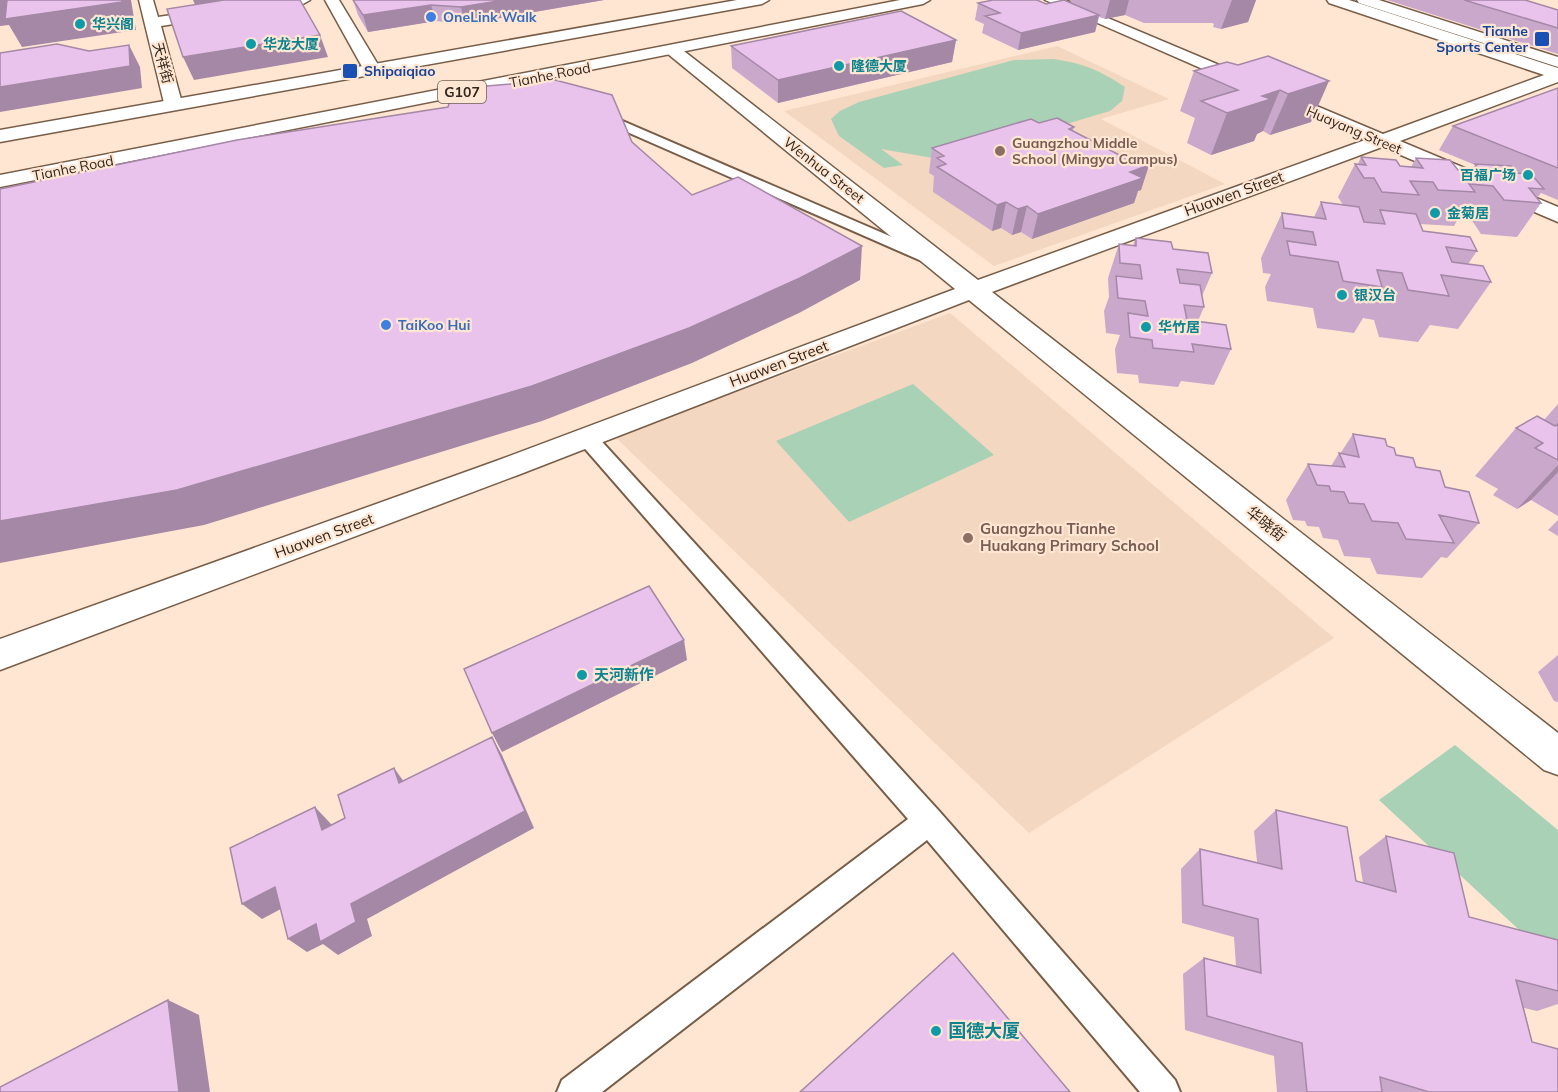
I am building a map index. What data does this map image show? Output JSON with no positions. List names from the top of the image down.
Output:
{
  "streets": {
    "main road": [
      "天祥街",
      "Tianhe Road",
      "G107",
      "Huayang Street",
      "Wenhua Street",
      "Huawen Street",
      "华晓街"
    ]
  },
  "crossings": [
    ["Tianhe Road", "Wenhua Street"],
    ["Huayang Street", "Huawen Street"],
    ["Wenhua Street", "Huawen Street"],
    ["Wenhua Street", "华晓街"],
    ["Huawen Street", "华晓街"]
  ],
  "places": {
    "other": [
      "OneLink Walk",
      "华兴阁",
      "华龙大厦",
      "隆德大厦",
      "Guangzhou Middle School (Mingya Campus)",
      "百福广场",
      "金菊居",
      "银汉台",
      "TaiKoo Hui",
      "华竹居",
      "Guangzhou Tianhe Huakang Primary School",
      "天河新作",
      "国德大厦"
    ],
    "transit": ["Tianhe Sports Center", "Shipaiqiao"]
  }
}
